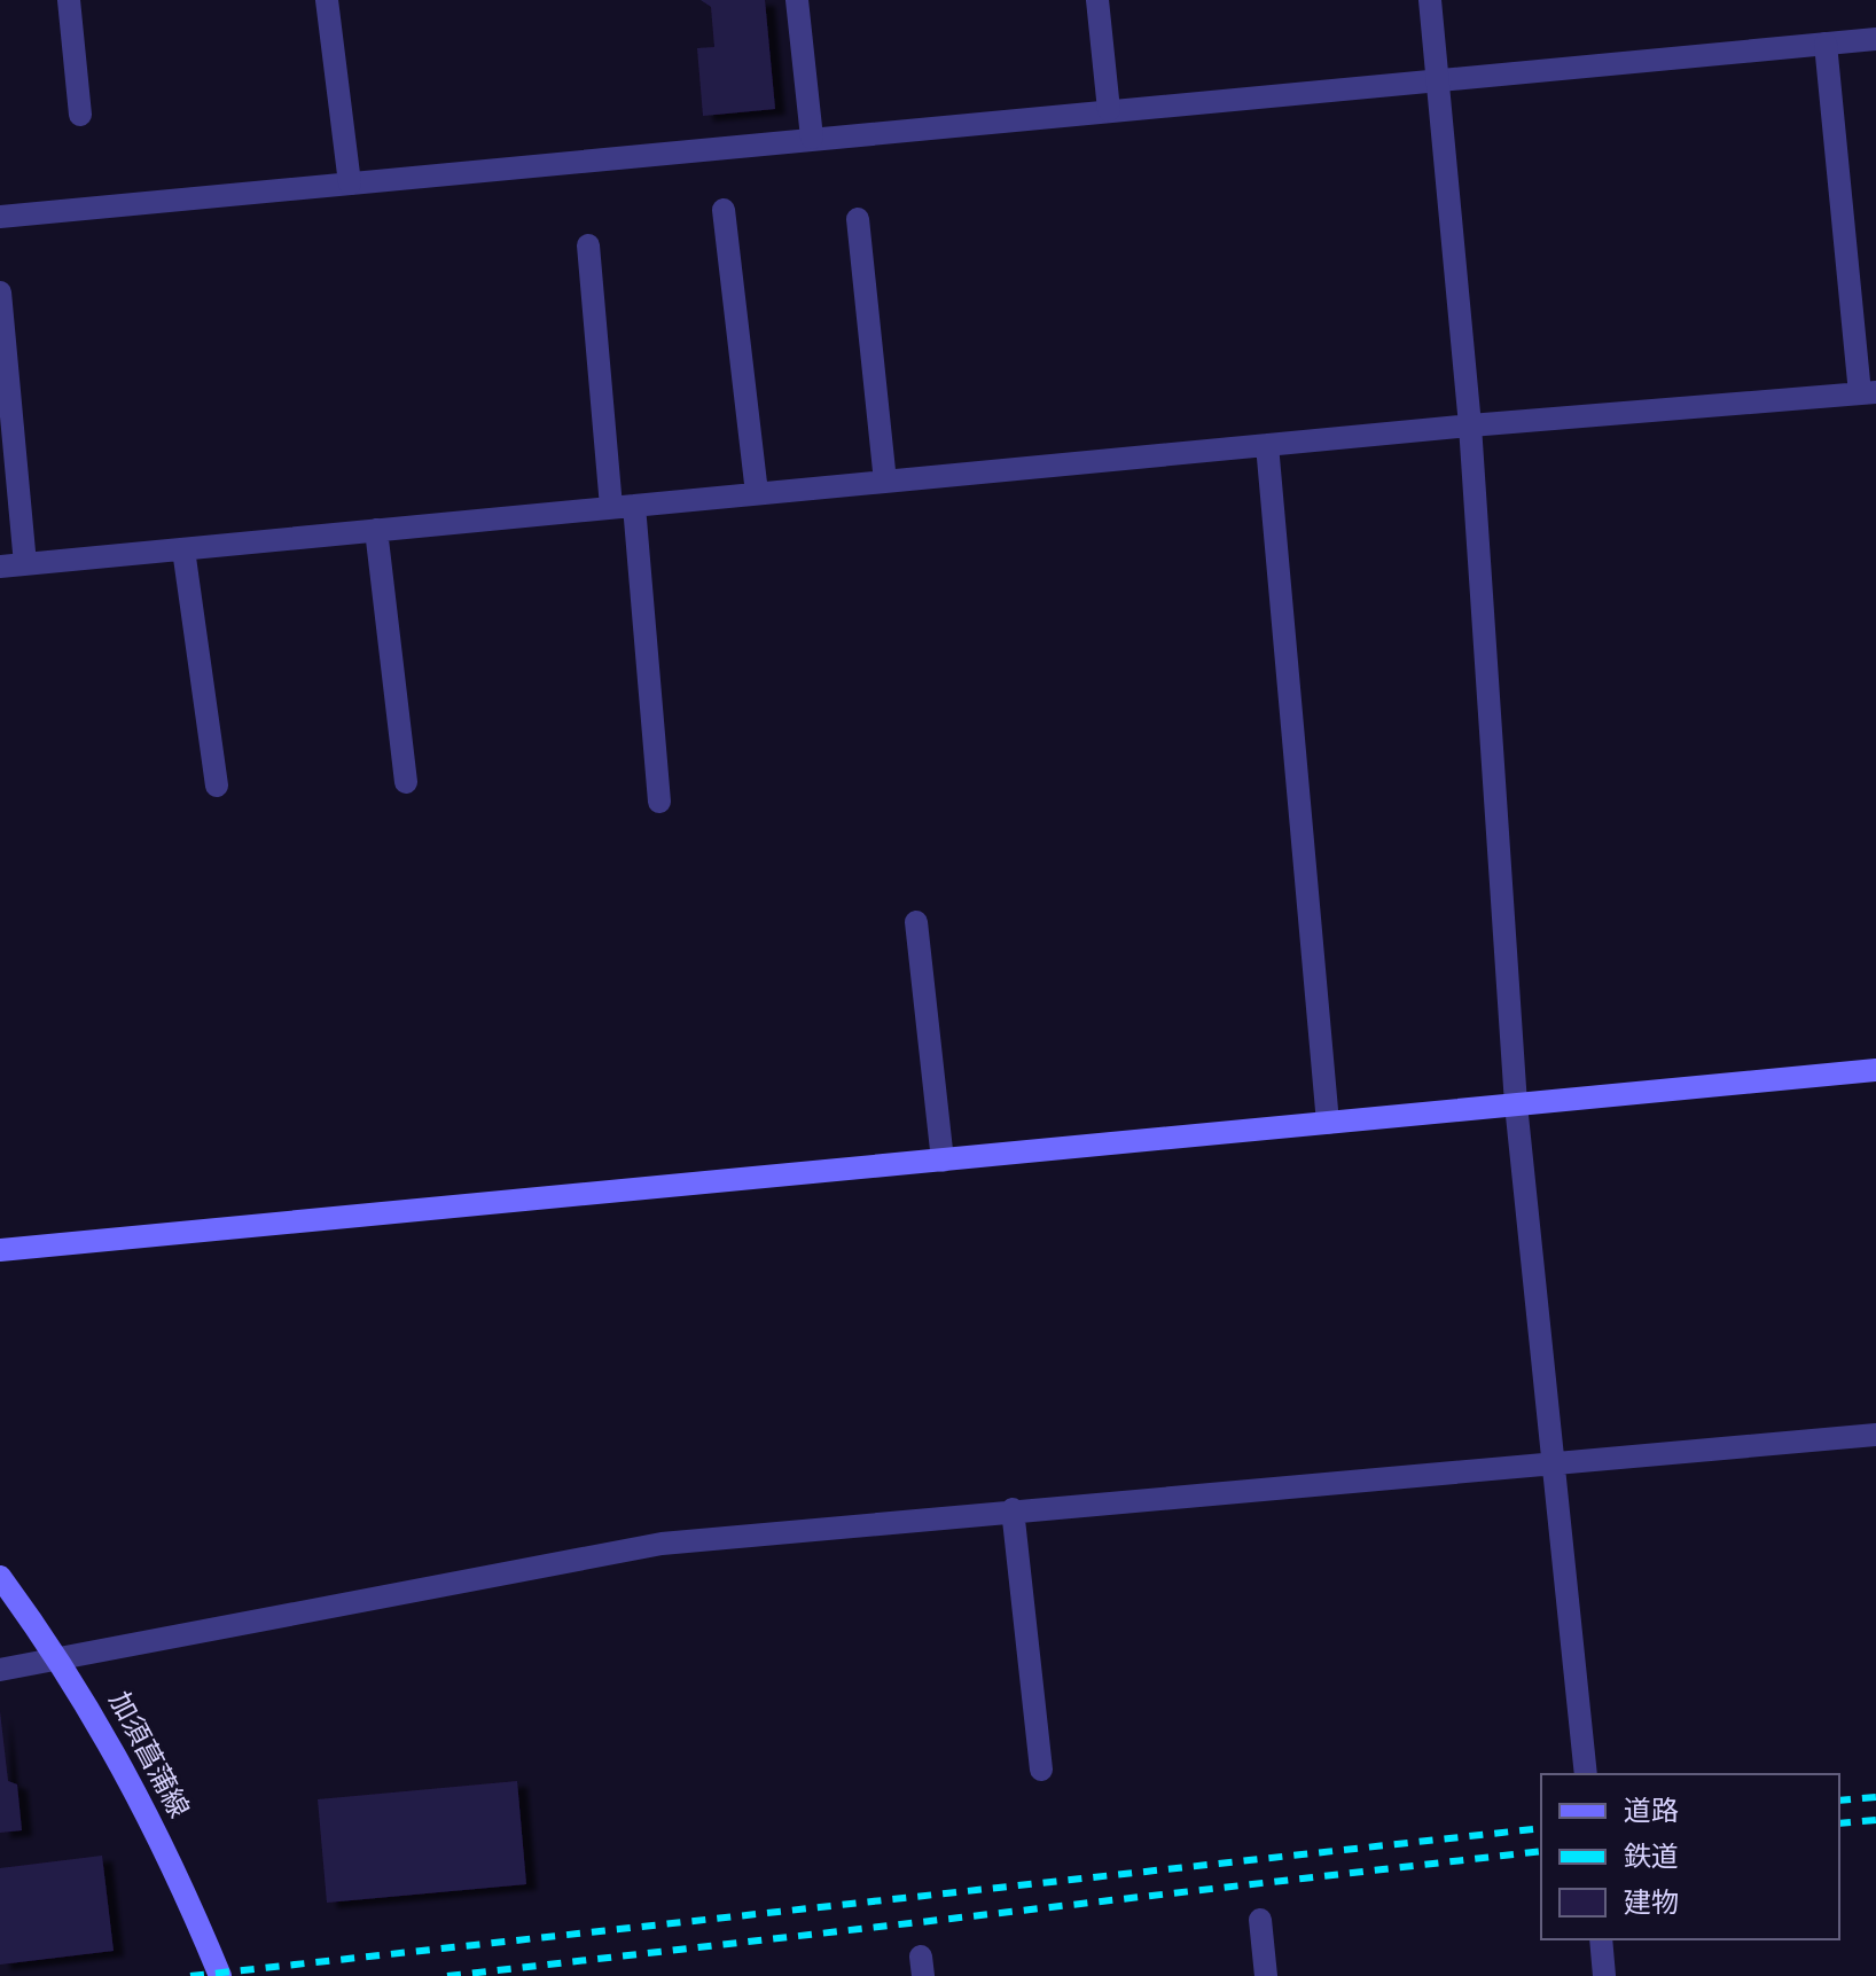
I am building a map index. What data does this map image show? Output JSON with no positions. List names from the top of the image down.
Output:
{
  "streets": {
    "street": ["加須菖蒲線"]
  },
  "legend": ["道路", "鉄道", "建物"]
}
